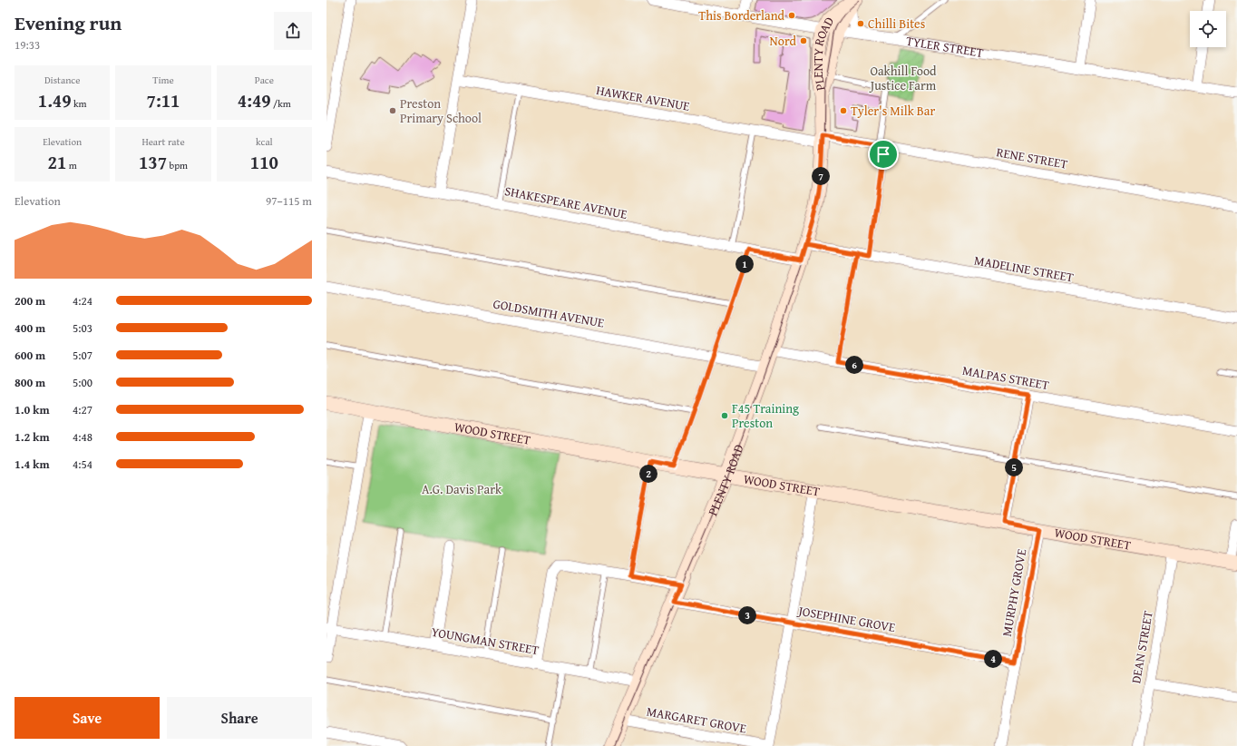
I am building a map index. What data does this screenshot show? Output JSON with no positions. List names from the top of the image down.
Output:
{
  "streets": {
    "street": [
      "TYLER STREET",
      "PLENTY ROAD",
      "HAWKER AVENUE",
      "RENE STREET",
      "SHAKESPEARE AVENUE",
      "MADELINE STREET",
      "GOLDSMITH AVENUE",
      "MALPAS STREET",
      "WOOD STREET",
      "MURPHY GROVE",
      "JOSEPHINE GROVE",
      "YOUNGMAN STREET",
      "DEAN STREET",
      "MARGARET GROVE"
    ]
  },
  "crossings": [
    ["TYLER STREET", "PLENTY ROAD"],
    ["PLENTY ROAD", "HAWKER AVENUE"],
    ["PLENTY ROAD", "RENE STREET"],
    ["PLENTY ROAD", "SHAKESPEARE AVENUE"],
    ["PLENTY ROAD", "MADELINE STREET"],
    ["PLENTY ROAD", "GOLDSMITH AVENUE"],
    ["PLENTY ROAD", "MALPAS STREET"],
    ["PLENTY ROAD", "WOOD STREET"],
    ["PLENTY ROAD", "JOSEPHINE GROVE"],
    ["PLENTY ROAD", "YOUNGMAN STREET"],
    ["PLENTY ROAD", "MARGARET GROVE"],
    ["HAWKER AVENUE", "RENE STREET"],
    ["WOOD STREET", "MURPHY GROVE"],
    ["WOOD STREET", "DEAN STREET"],
    ["MURPHY GROVE", "JOSEPHINE GROVE"]
  ],
  "parks": ["Oakhill Food Justice Farm", "A.G. Davis Park"],
  "places": [
    "This Borderland",
    "Chilli Bites",
    "Nord",
    "Preston Primary School",
    "Tyler's Milk Bar",
    "F45 Training Preston"
  ],
  "page": {
    "heading": ["Evening run", "19:33"],
    "stats": [
      ["Distance", "1.49 km"],
      ["Time", "7:11"],
      ["Pace", "4:49 /km"],
      ["Elevation", "21 m"],
      ["Heart rate", "137 bpm"],
      ["kcal", "110"]
    ],
    "pins": [
      "7",
      "1",
      "6",
      "5",
      "2",
      "3",
      "4"
    ],
    "chart": ["Elevation", "97–115 m"],
    "list": [
      {
        "name": "200 m",
        "note": "4:24"
      },
      {
        "name": "400 m",
        "note": "5:03"
      },
      {
        "name": "600 m",
        "note": "5:07"
      },
      {
        "name": "800 m",
        "note": "5:00"
      },
      {
        "name": "1.0 km",
        "note": "4:27"
      },
      {
        "name": "1.2 km",
        "note": "4:48"
      },
      {
        "name": "1.4 km",
        "note": "4:54"
      }
    ],
    "buttons": ["Save", "Share"]
  }
}
